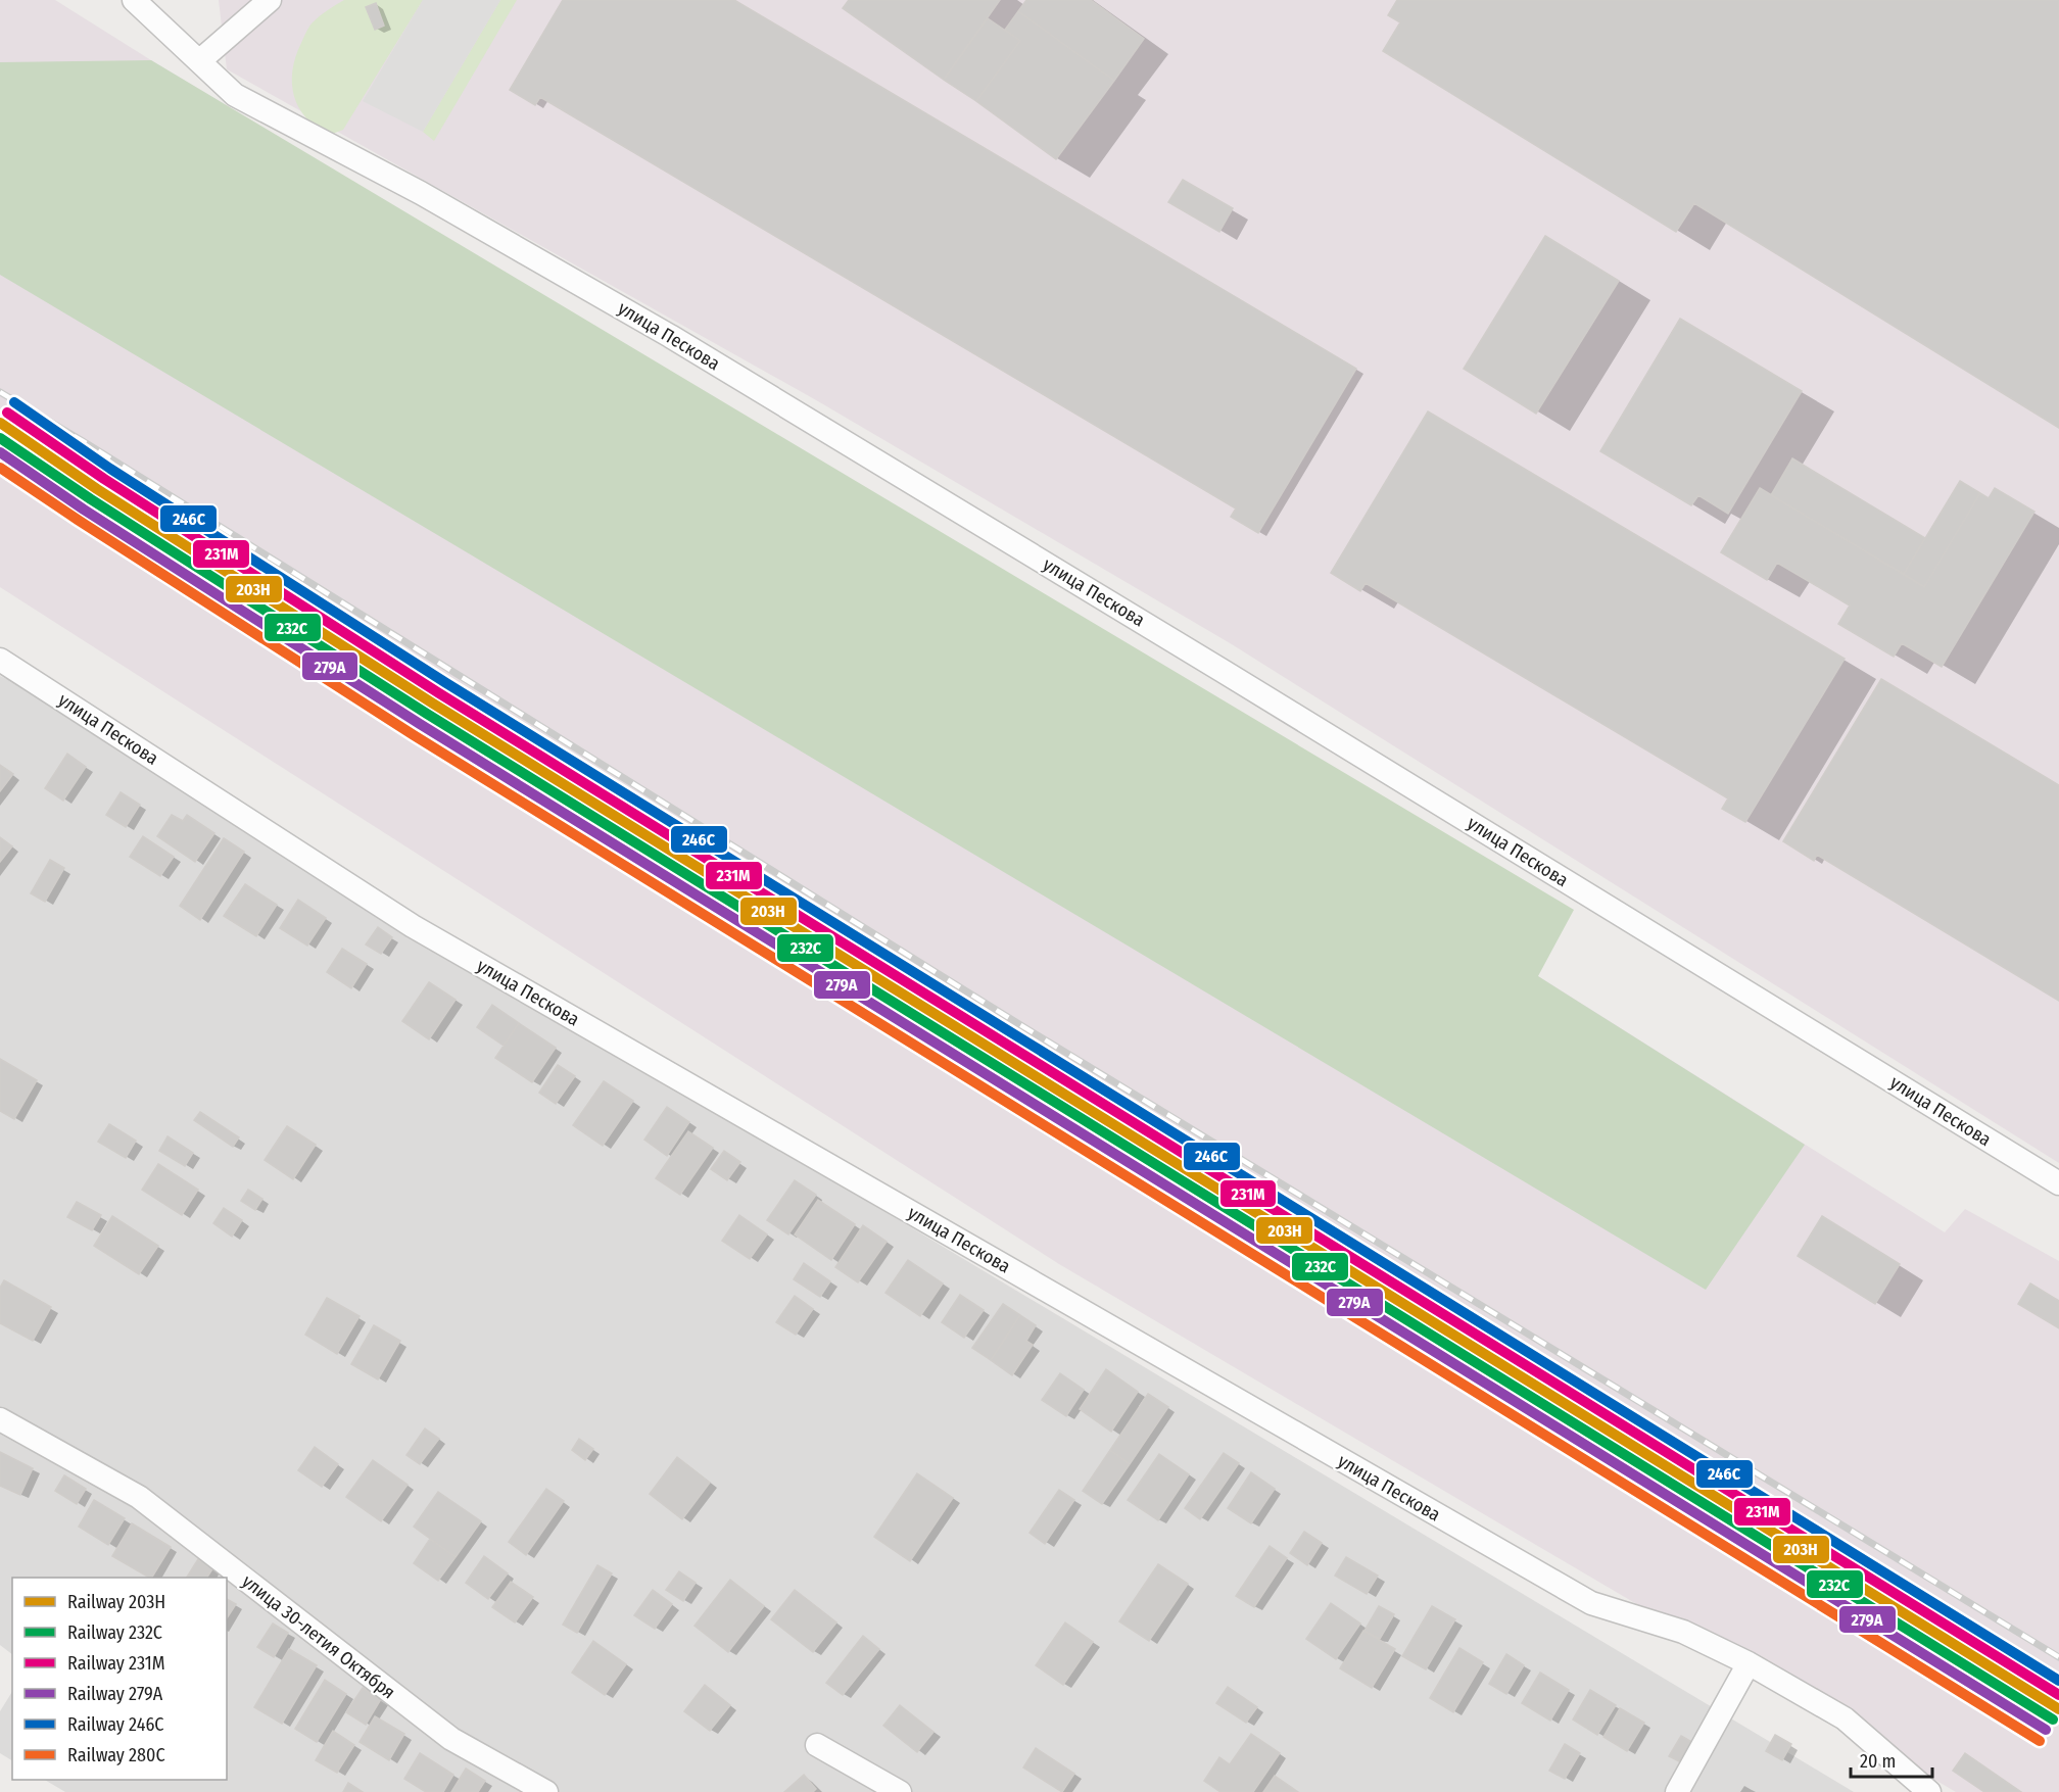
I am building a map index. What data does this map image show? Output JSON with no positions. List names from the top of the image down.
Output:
{
  "streets": {
    "street": ["улица Пескова", "улица 30-летия Октября"]
  },
  "lines": [
    "rail line 246С",
    "rail line 231М",
    "rail line 203Н",
    "rail line 232C",
    "rail line 279А",
    "rail line 280С"
  ],
  "legend": [
    "Railway 203Н",
    "Railway 232C",
    "Railway 231М",
    "Railway 279А",
    "Railway 246С",
    "Railway 280С"
  ],
  "scale_bar": "20 m"
}
